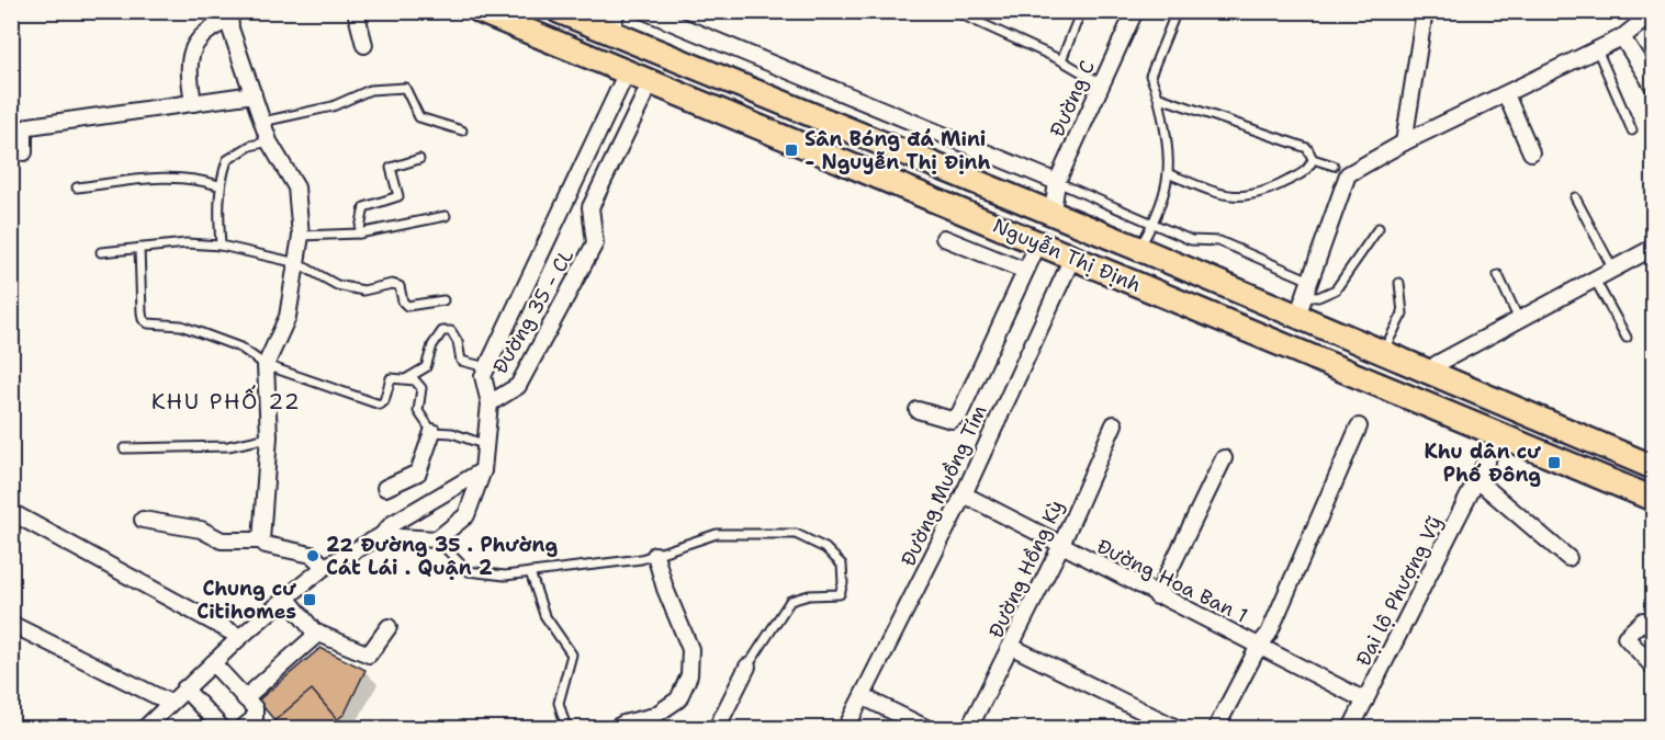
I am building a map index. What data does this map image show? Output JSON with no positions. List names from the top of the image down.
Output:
{
  "streets": {
    "main road": ["Nguyễn Thị Định"],
    "street": [
      "Đường C",
      "Đường 35 - CL",
      "Đường Muồng Tím",
      "Đường Hồng Kỳ",
      "Đường Hoa Ban 1",
      "Đại lộ Phượng Vỹ"
    ]
  },
  "crossings": [
    ["Đường C", "Nguyễn Thị Định"],
    ["Nguyễn Thị Định", "Đường 35 - CL"],
    ["Nguyễn Thị Định", "Đường Muồng Tím"],
    ["Nguyễn Thị Định", "Đại lộ Phượng Vỹ"],
    ["Đường Muồng Tím", "Đường Hoa Ban 1"],
    ["Đường Hồng Kỳ", "Đường Hoa Ban 1"],
    ["Đường Hoa Ban 1", "Đại lộ Phượng Vỹ"]
  ],
  "districts": ["KHU PHỐ 22"],
  "places": {
    "transit": ["Sân Bóng đá Mini - Nguyễn Thị Định", "Khu dân cư Phố Đông", "Chung cư Citihomes"],
    "other": ["22 Đường 35 . Phường Cát Lái . Quận 2"]
  }
}
